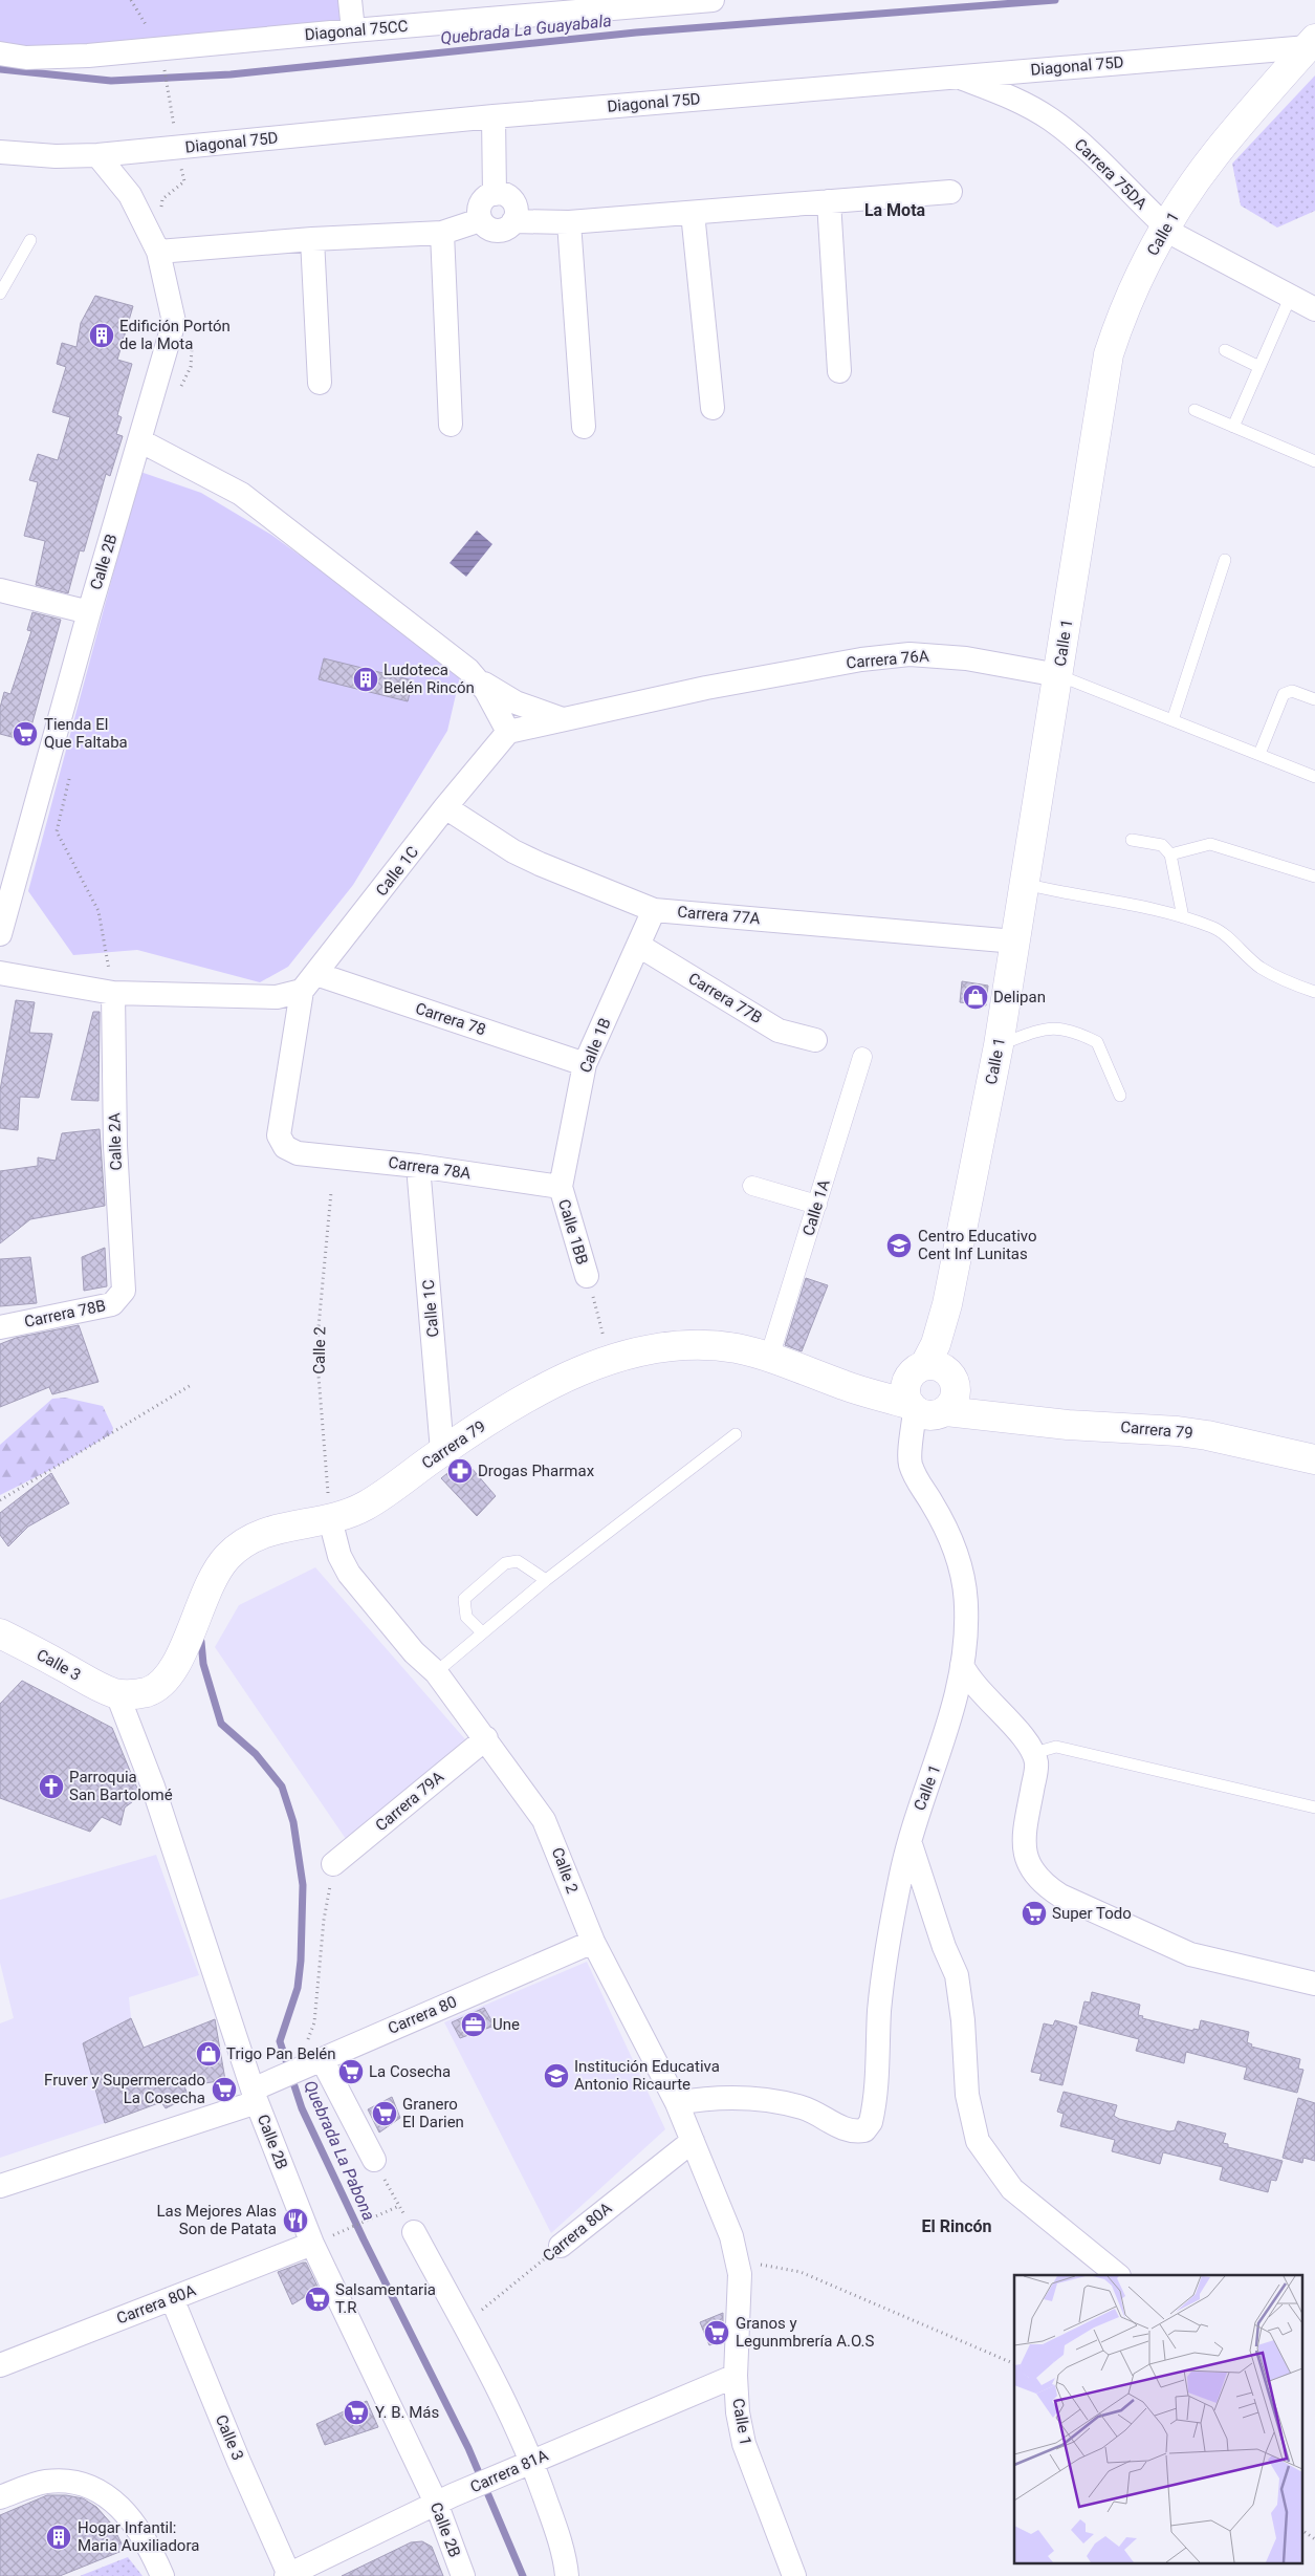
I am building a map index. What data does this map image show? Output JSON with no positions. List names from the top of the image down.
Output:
{
  "streets": {
    "main road": ["Calle 1", "Carrera 79", "Calle 3"],
    "street": [
      "Diagonal 75CC",
      "Diagonal 75D",
      "Carrera 75DA",
      "Calle 2B",
      "Carrera 76A",
      "Calle 1C",
      "Carrera 77A",
      "Carrera 77B",
      "Carrera 78",
      "Calle 1B",
      "Calle 2A",
      "Carrera 78A",
      "Calle 1A",
      "Calle 1BB",
      "Carrera 78B",
      "Calle 2",
      "Carrera 79A",
      "Carrera 80",
      "Carrera 80A",
      "Carrera 81A"
    ]
  },
  "crossings": [
    ["Diagonal 75D", "Carrera 75DA"],
    ["Diagonal 75D", "Calle 1"],
    ["Diagonal 75D", "Calle 2B"],
    ["Carrera 75DA", "Calle 1"],
    ["Calle 1", "Carrera 76A"],
    ["Calle 1", "Carrera 77A"],
    ["Calle 1", "Calle 2"],
    ["Calle 1", "Carrera 79"],
    ["Calle 1", "Carrera 81A"],
    ["Calle 2B", "Carrera 79"],
    ["Calle 2B", "Calle 3"],
    ["Calle 2B", "Carrera 80"],
    ["Calle 2B", "Carrera 80A"],
    ["Calle 2B", "Carrera 81A"],
    ["Carrera 76A", "Calle 1C"],
    ["Calle 1C", "Carrera 77A"],
    ["Calle 1C", "Carrera 78"],
    ["Calle 1C", "Carrera 78A"],
    ["Calle 1C", "Carrera 79"],
    ["Carrera 77A", "Calle 1B"],
    ["Carrera 77B", "Calle 1B"],
    ["Carrera 78", "Calle 1B"],
    ["Carrera 78", "Carrera 78A"],
    ["Calle 1B", "Carrera 78A"],
    ["Calle 1B", "Calle 1BB"],
    ["Calle 2A", "Carrera 78B"],
    ["Carrera 78A", "Calle 1BB"],
    ["Calle 1A", "Carrera 79"],
    ["Calle 2", "Carrera 79"],
    ["Calle 2", "Carrera 79A"],
    ["Calle 2", "Carrera 80"],
    ["Calle 2", "Carrera 80A"],
    ["Carrera 79", "Calle 3"],
    ["Calle 3", "Carrera 80A"],
    ["Calle 3", "Carrera 81A"]
  ],
  "districts": ["La Mota", "El Rincón"],
  "water": ["Quebrada La Guayabala", "Quebrada La Pabona"],
  "places": {
    "building": ["Edifición Portón de la Mota", "Ludoteca Belén Rincón", "Hogar Infantil: Maria Auxiliadora"],
    "supermarket": [
      "Tienda El Que Faltaba",
      "Super Todo",
      "La Cosecha",
      "Fruver y Supermercado La Cosecha",
      "Granero El Darien",
      "Salsamentaria T.R",
      "Granos y Legunmbrería A.O.S",
      "Y. B. Más"
    ],
    "shop": ["Delipan", "Trigo Pan Belén"],
    "school or university": ["Centro Educativo Cent Inf Lunitas", "Institución Educativa Antonio Ricaurte"],
    "pharmacy": ["Drogas Pharmax"],
    "church": ["Parroquia San Bartolomé"],
    "office": ["Une"],
    "restaurant": ["Las Mejores Alas Son de Patata"]
  }
}
